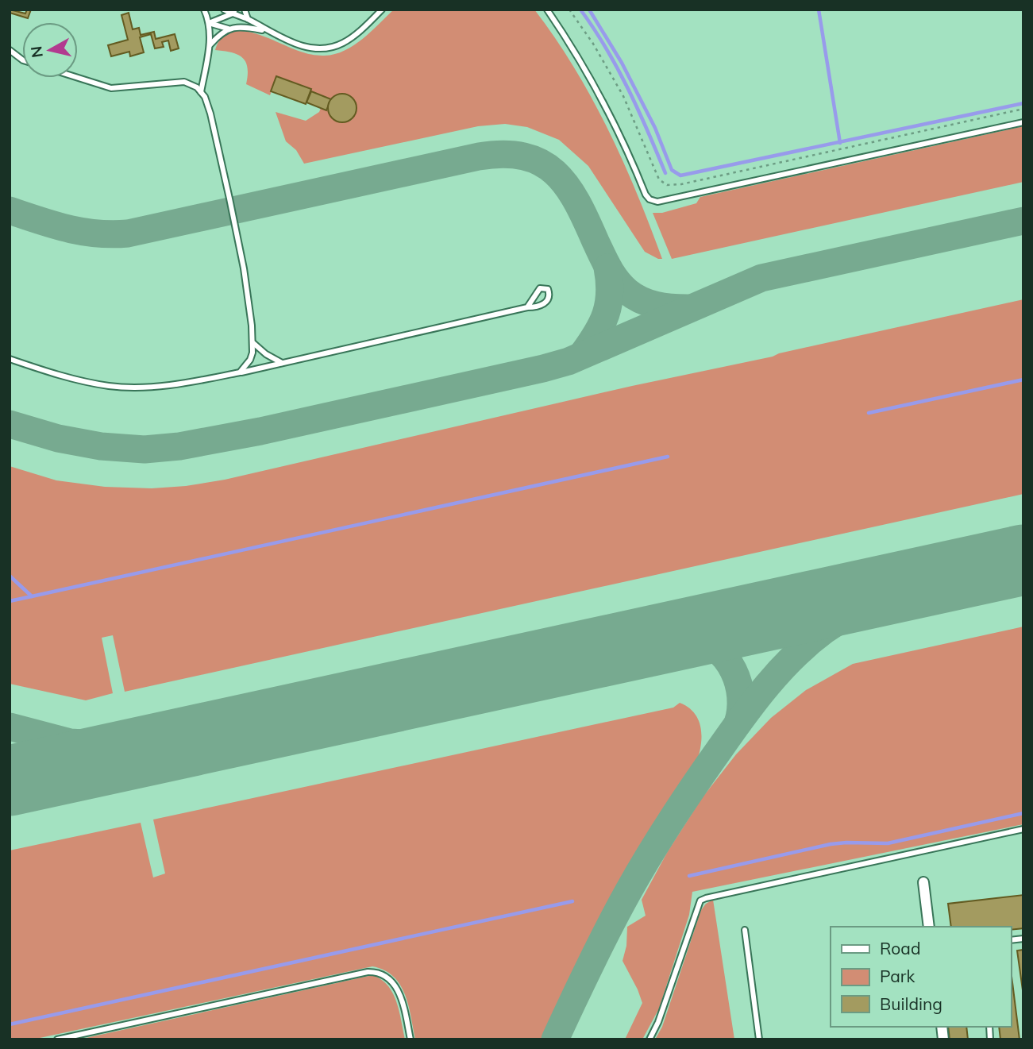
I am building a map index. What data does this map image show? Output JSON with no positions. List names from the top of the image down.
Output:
{
  "legend": ["Road", "Park", "Building"],
  "north": "left"
}
